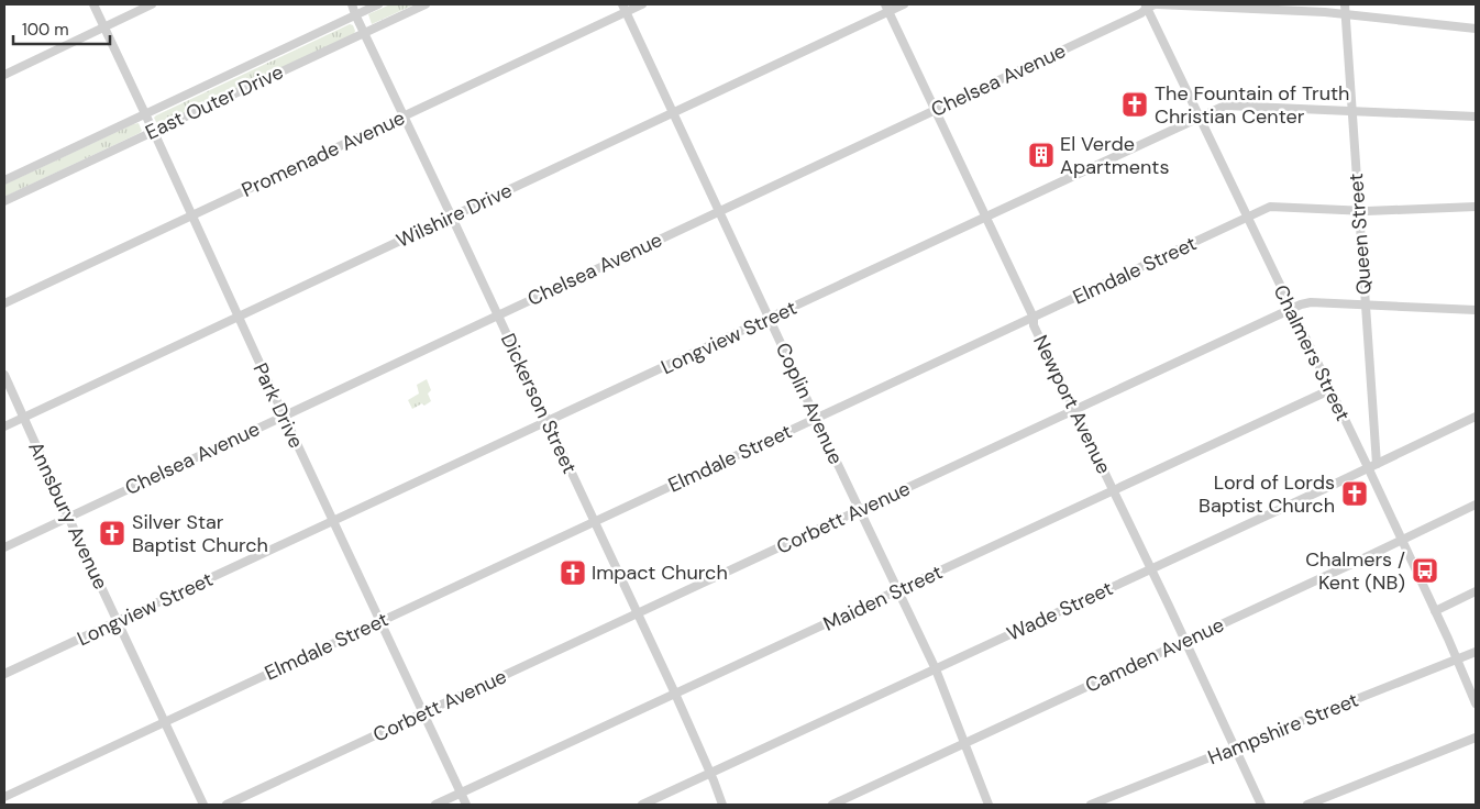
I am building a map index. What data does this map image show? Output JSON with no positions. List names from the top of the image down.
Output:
{
  "streets": {
    "street": [
      "Chelsea Avenue",
      "East Outer Drive",
      "Promenade Avenue",
      "Wilshire Drive",
      "Queen Street",
      "Elmdale Street",
      "Longview Street",
      "Chalmers Street",
      "Dickerson Street",
      "Coplin Avenue",
      "Newport Avenue",
      "Park Drive",
      "Annsbury Avenue",
      "Corbett Avenue",
      "Maiden Street",
      "Wade Street",
      "Camden Avenue",
      "Hampshire Street"
    ]
  },
  "crossings": [
    ["Chelsea Avenue", "Chalmers Street"],
    ["Chelsea Avenue", "Dickerson Street"],
    ["Chelsea Avenue", "Coplin Avenue"],
    ["Chelsea Avenue", "Newport Avenue"],
    ["Chelsea Avenue", "Park Drive"],
    ["Chelsea Avenue", "Annsbury Avenue"],
    ["East Outer Drive", "Dickerson Street"],
    ["East Outer Drive", "Park Drive"],
    ["Promenade Avenue", "Dickerson Street"],
    ["Promenade Avenue", "Coplin Avenue"],
    ["Promenade Avenue", "Park Drive"],
    ["Wilshire Drive", "Dickerson Street"],
    ["Wilshire Drive", "Coplin Avenue"],
    ["Wilshire Drive", "Newport Avenue"],
    ["Wilshire Drive", "Park Drive"],
    ["Wilshire Drive", "Annsbury Avenue"],
    ["Queen Street", "Elmdale Street"],
    ["Queen Street", "Longview Street"],
    ["Queen Street", "Chalmers Street"],
    ["Queen Street", "Corbett Avenue"],
    ["Queen Street", "Wade Street"],
    ["Elmdale Street", "Chalmers Street"],
    ["Elmdale Street", "Dickerson Street"],
    ["Elmdale Street", "Coplin Avenue"],
    ["Elmdale Street", "Newport Avenue"],
    ["Elmdale Street", "Park Drive"],
    ["Elmdale Street", "Annsbury Avenue"],
    ["Longview Street", "Chalmers Street"],
    ["Longview Street", "Dickerson Street"],
    ["Longview Street", "Coplin Avenue"],
    ["Longview Street", "Newport Avenue"],
    ["Longview Street", "Park Drive"],
    ["Longview Street", "Annsbury Avenue"],
    ["Chalmers Street", "Corbett Avenue"],
    ["Chalmers Street", "Maiden Street"],
    ["Chalmers Street", "Wade Street"],
    ["Chalmers Street", "Camden Avenue"],
    ["Chalmers Street", "Hampshire Street"],
    ["Dickerson Street", "Corbett Avenue"],
    ["Dickerson Street", "Maiden Street"],
    ["Dickerson Street", "Wade Street"],
    ["Coplin Avenue", "Corbett Avenue"],
    ["Coplin Avenue", "Maiden Street"],
    ["Coplin Avenue", "Wade Street"],
    ["Coplin Avenue", "Camden Avenue"],
    ["Newport Avenue", "Corbett Avenue"],
    ["Newport Avenue", "Maiden Street"],
    ["Newport Avenue", "Wade Street"],
    ["Newport Avenue", "Camden Avenue"],
    ["Newport Avenue", "Hampshire Street"],
    ["Park Drive", "Corbett Avenue"],
    ["Park Drive", "Maiden Street"]
  ],
  "places": {
    "church": [
      "The Fountain of Truth Christian Center",
      "Lord of Lords Baptist Church",
      "Silver Star Baptist Church",
      "Impact Church"
    ],
    "building": ["El Verde Apartments"],
    "bus stop": ["Chalmers / Kent (NB)"]
  },
  "scale_bar": "100 m"
}
